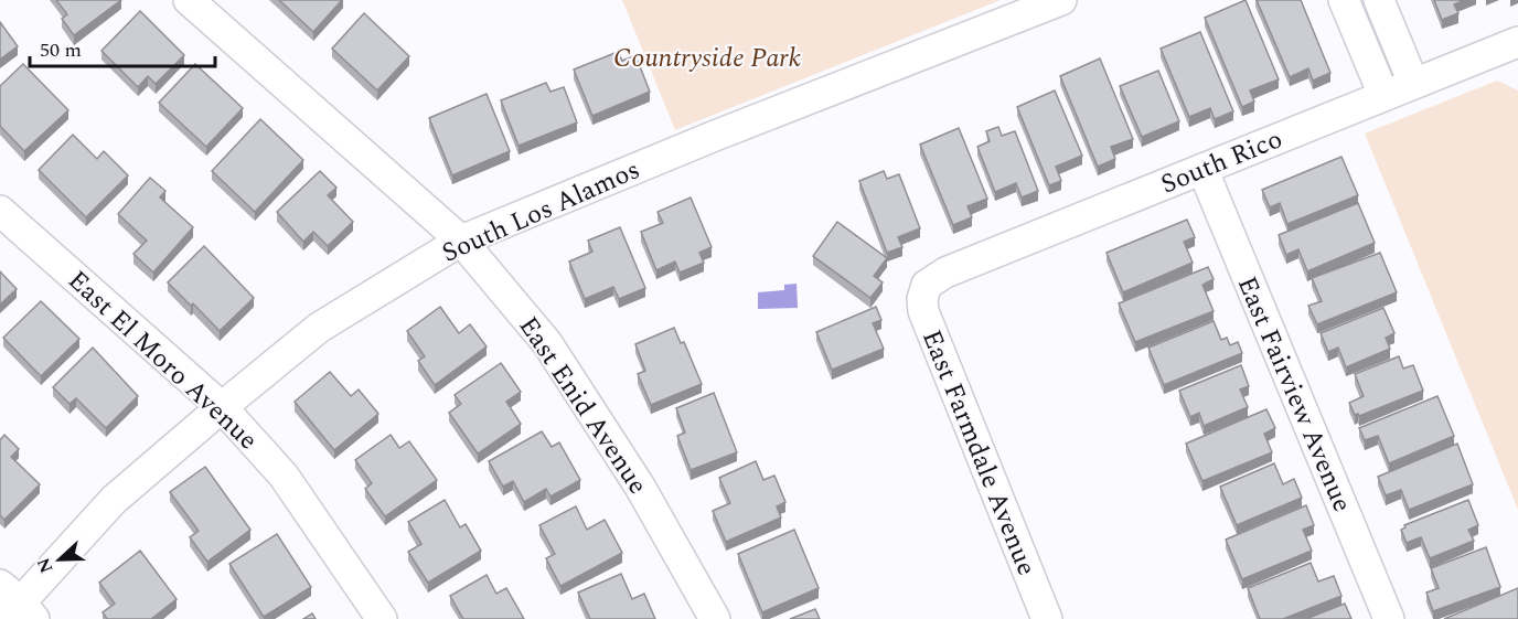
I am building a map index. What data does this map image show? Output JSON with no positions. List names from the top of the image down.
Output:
{
  "streets": {
    "street": [
      "South Rico",
      "South Los Alamos",
      "East El Moro Avenue",
      "East Fairview Avenue",
      "East Enid Avenue",
      "East Farmdale Avenue"
    ]
  },
  "crossings": [
    ["South Rico", "East Fairview Avenue"],
    ["South Rico", "East Farmdale Avenue"],
    ["South Los Alamos", "East El Moro Avenue"],
    ["South Los Alamos", "East Enid Avenue"]
  ],
  "parks": ["Countryside Park"],
  "scale_bar": "50 m",
  "north": "left"
}
